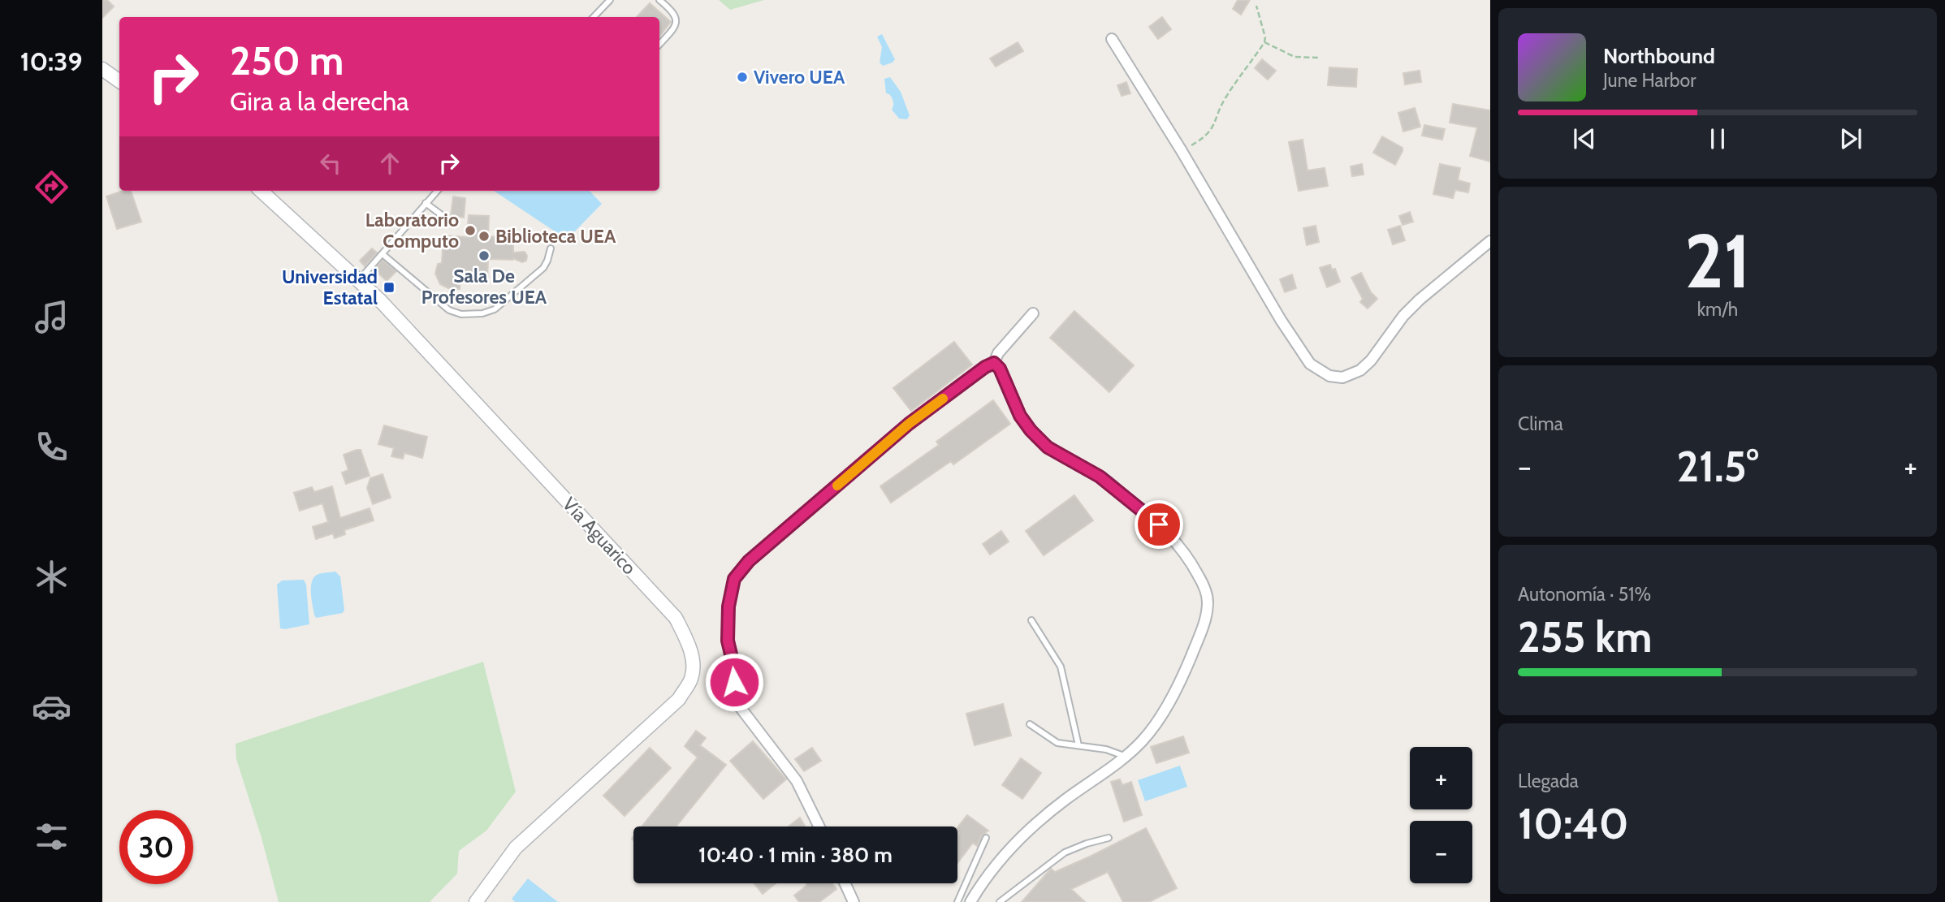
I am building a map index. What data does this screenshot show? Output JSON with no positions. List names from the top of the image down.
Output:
{
  "streets": {
    "street": ["Vía Aguarico"]
  },
  "places": {
    "other": [
      "Vivero UEA",
      "Laboratorio Computo",
      "Biblioteca UEA",
      "Sala De Profesores UEA"
    ],
    "transit": ["Universidad Estatal"]
  },
  "page": {
    "tabs": "10:39",
    "turn": ["250 m", "Gira a la derecha"],
    "song": ["Northbound", "June Harbor"],
    "tile": [
      ["21", "km/h"],
      "Clima",
      ["Autonomía · 51%", "255 km"],
      ["Llegada", "10:40"]
    ],
    "heat": ["−", "21.5°", "+"],
    "map_buttons": ["+", "−"],
    "limit": "30",
    "trip": "10:40 · 1 min · 380 m"
  }
}
